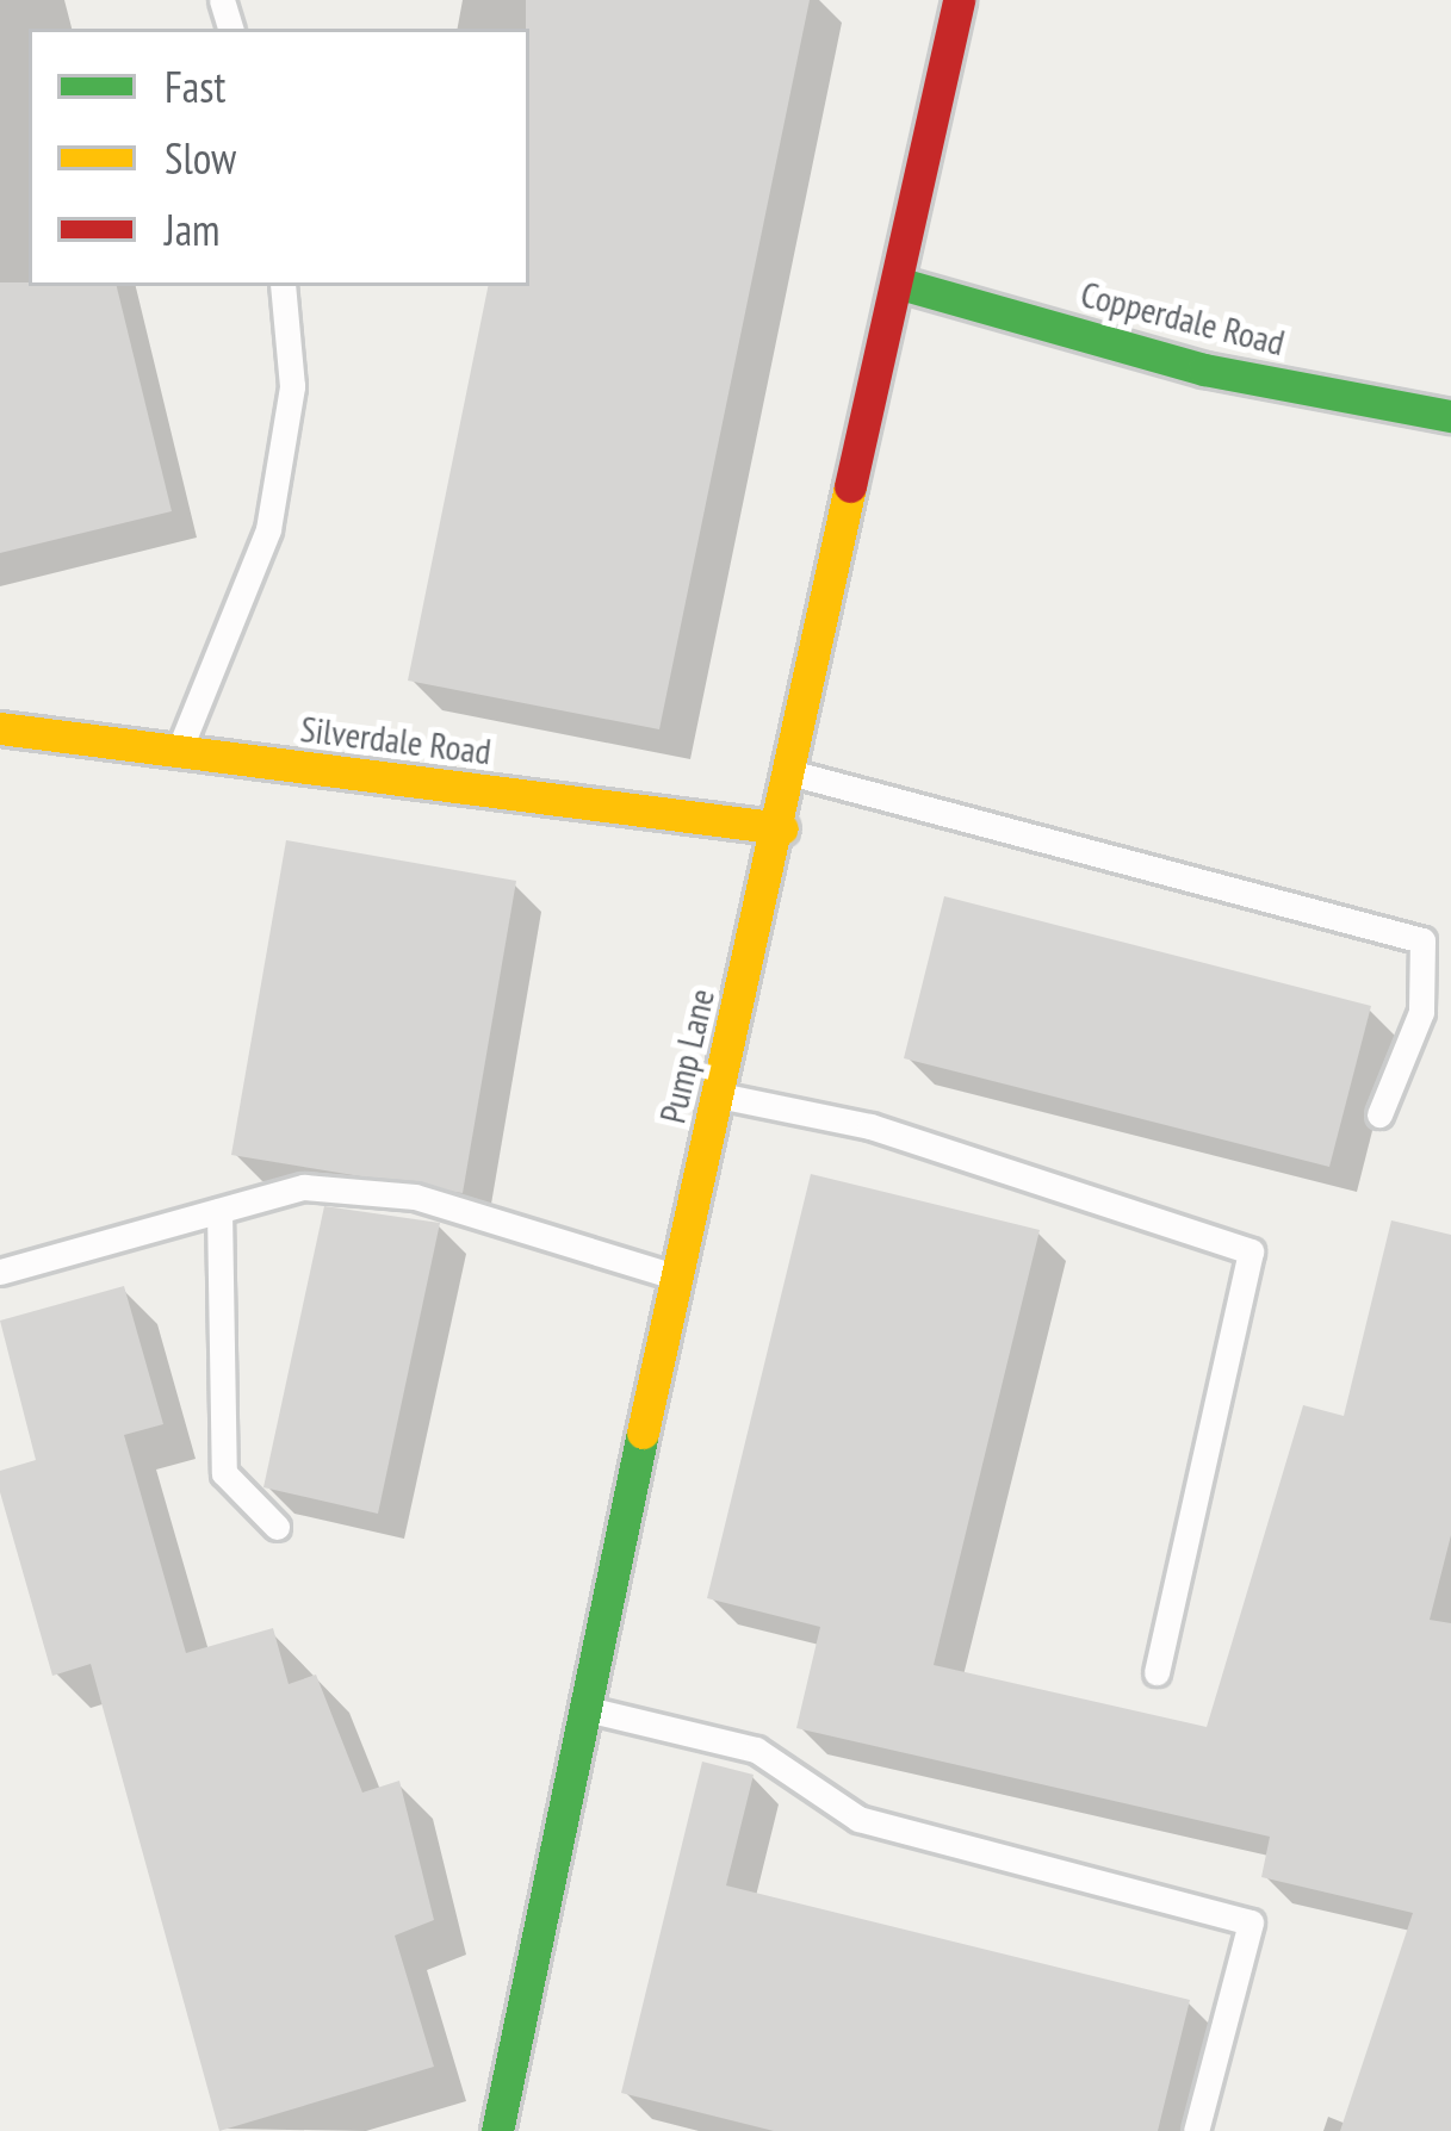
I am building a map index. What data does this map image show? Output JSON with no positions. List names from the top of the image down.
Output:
{
  "streets": {
    "street": ["Copperdale Road", "Silverdale Road", "Pump Lane"]
  },
  "crossings": [
    ["Copperdale Road", "Pump Lane"],
    ["Silverdale Road", "Pump Lane"]
  ],
  "legend": ["Fast", "Slow", "Jam"]
}
